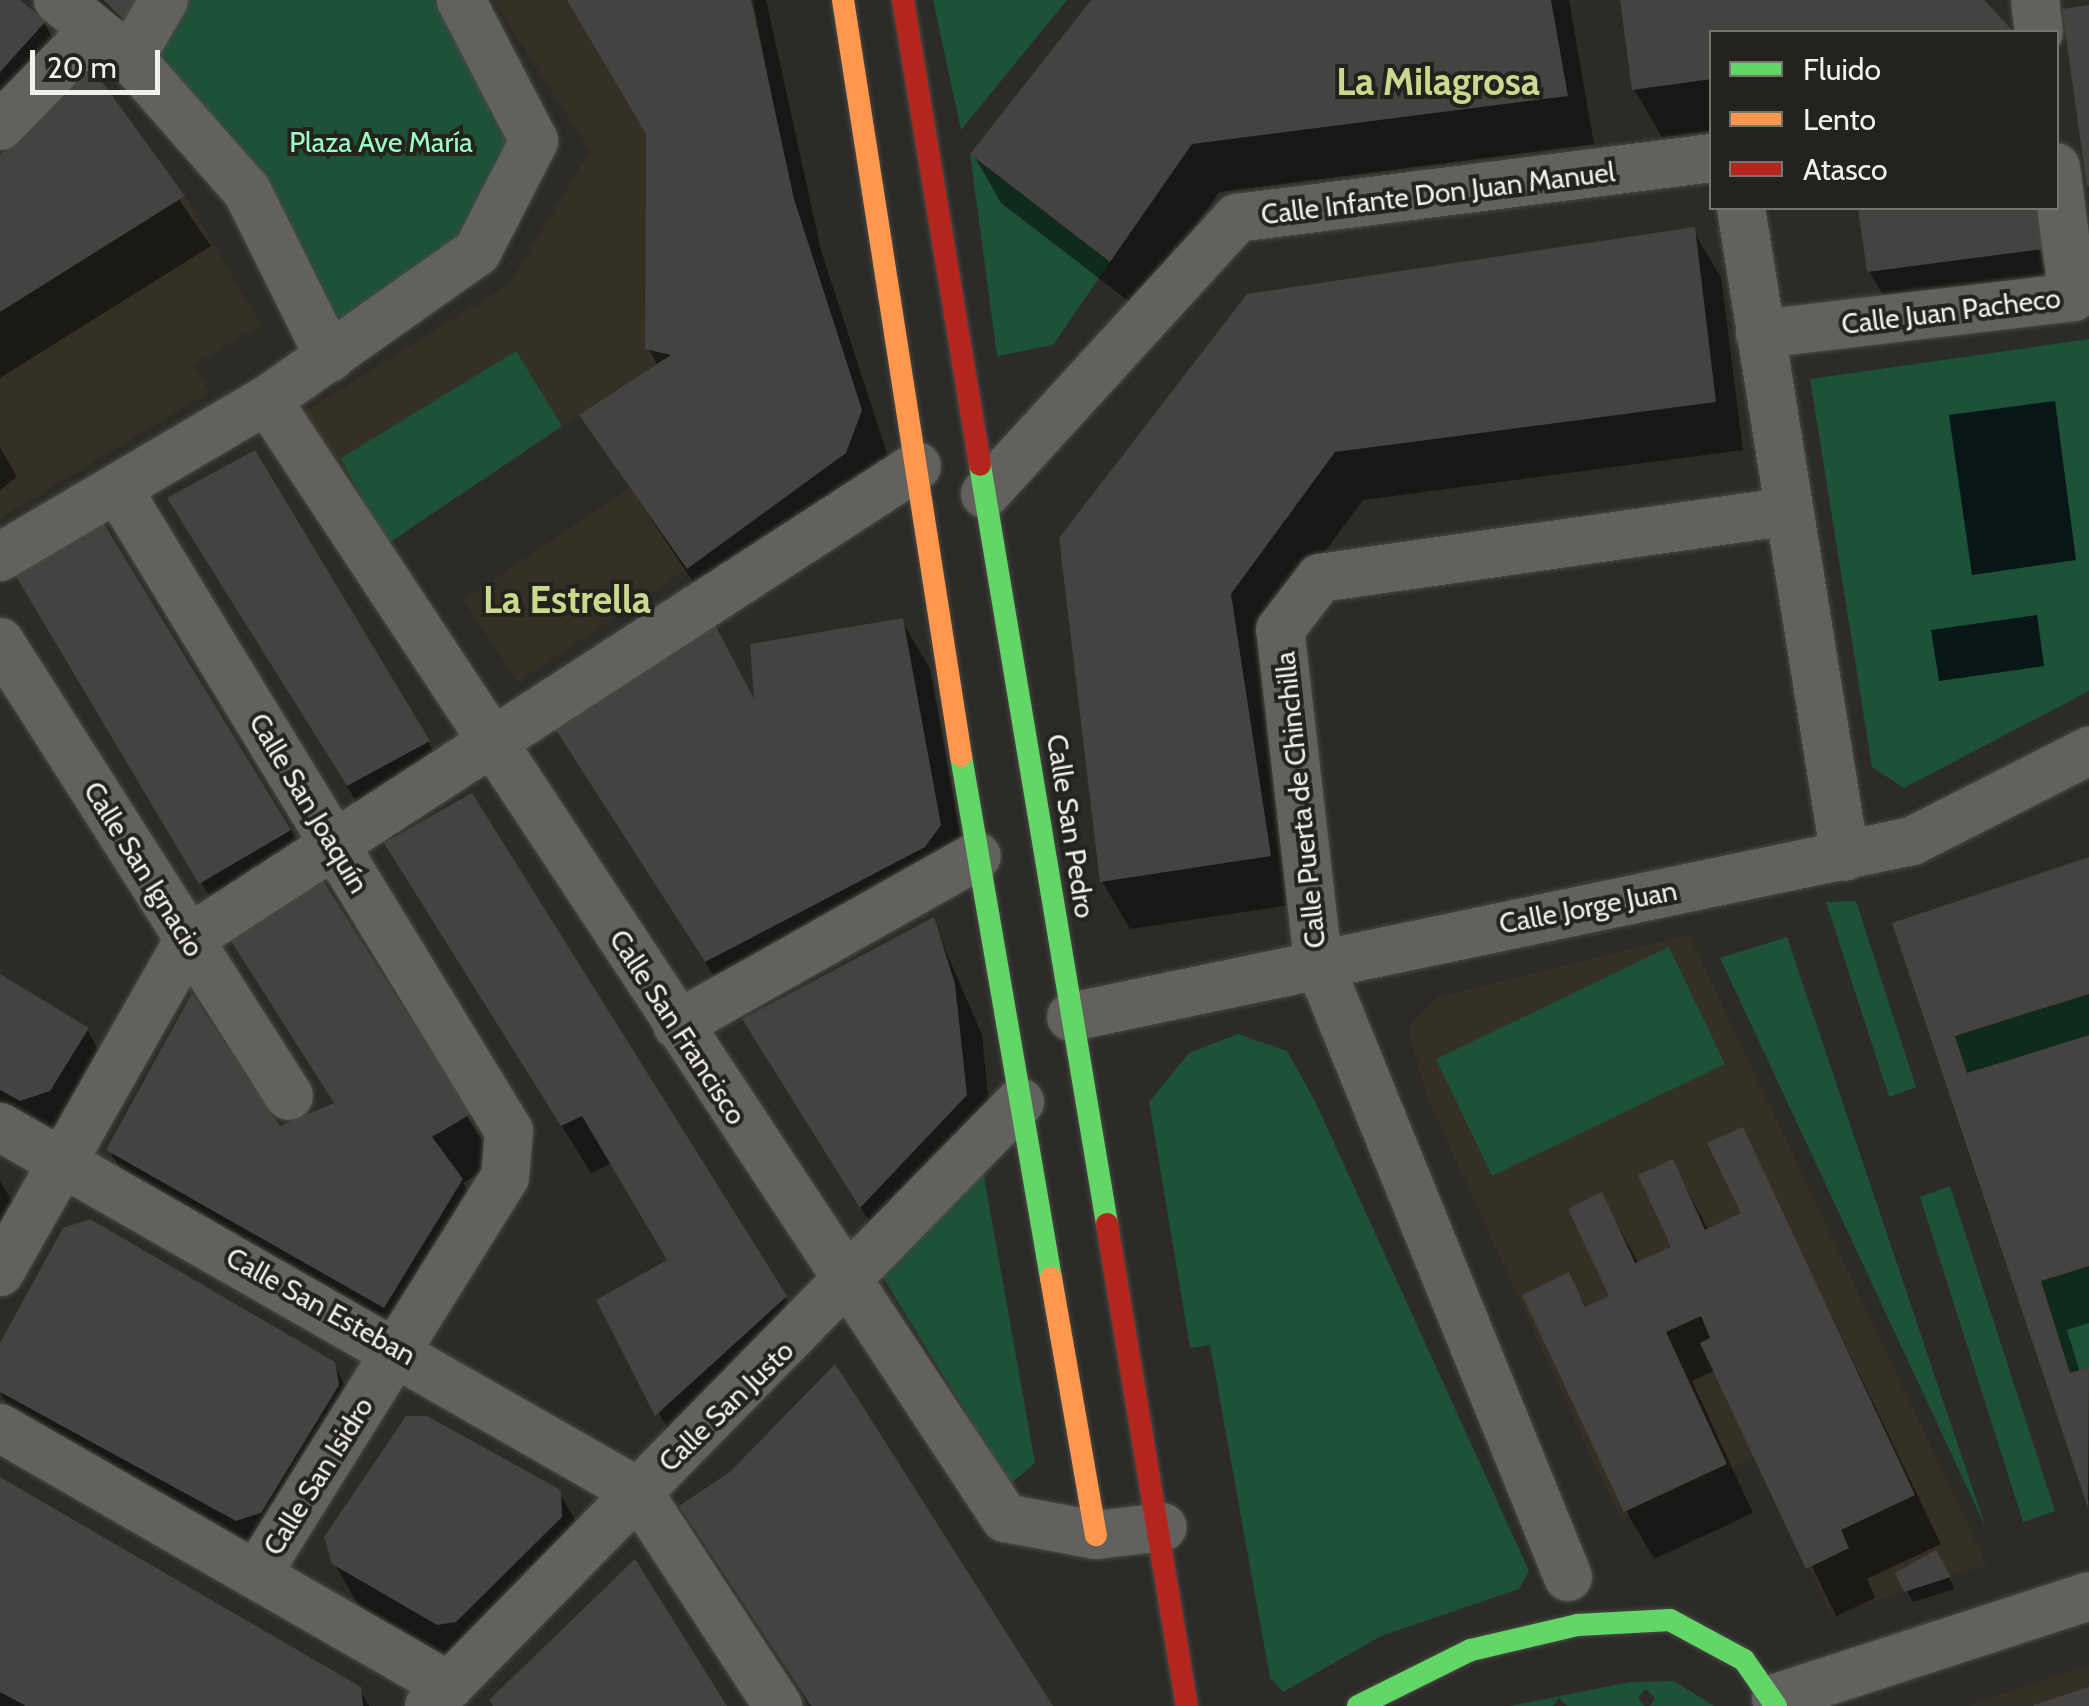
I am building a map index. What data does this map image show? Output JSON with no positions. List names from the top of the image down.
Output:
{
  "streets": {
    "main road": ["Calle San Pedro"],
    "street": [
      "Calle Infante Don Juan Manuel",
      "Calle Juan Pacheco",
      "Calle Puerta de Chinchilla",
      "Calle San Joaquín",
      "Calle San Ignacio",
      "Calle Jorge Juan",
      "Calle San Francisco",
      "Calle San Esteban",
      "Calle San Justo",
      "Calle San Isidro"
    ]
  },
  "crossings": [
    ["Calle Infante Don Juan Manuel", "Calle San Pedro"],
    ["Calle Puerta de Chinchilla", "Calle Jorge Juan"],
    ["Calle San Joaquín", "Calle San Isidro"],
    ["Calle San Pedro", "Calle Jorge Juan"],
    ["Calle San Pedro", "Calle San Francisco"],
    ["Calle San Francisco", "Calle San Justo"],
    ["Calle San Esteban", "Calle San Justo"],
    ["Calle San Esteban", "Calle San Isidro"]
  ],
  "districts": ["La Milagrosa", "La Estrella"],
  "parks": ["Plaza Ave María"],
  "legend": ["Fluido", "Lento", "Atasco"],
  "scale_bar": "20 m"
}
